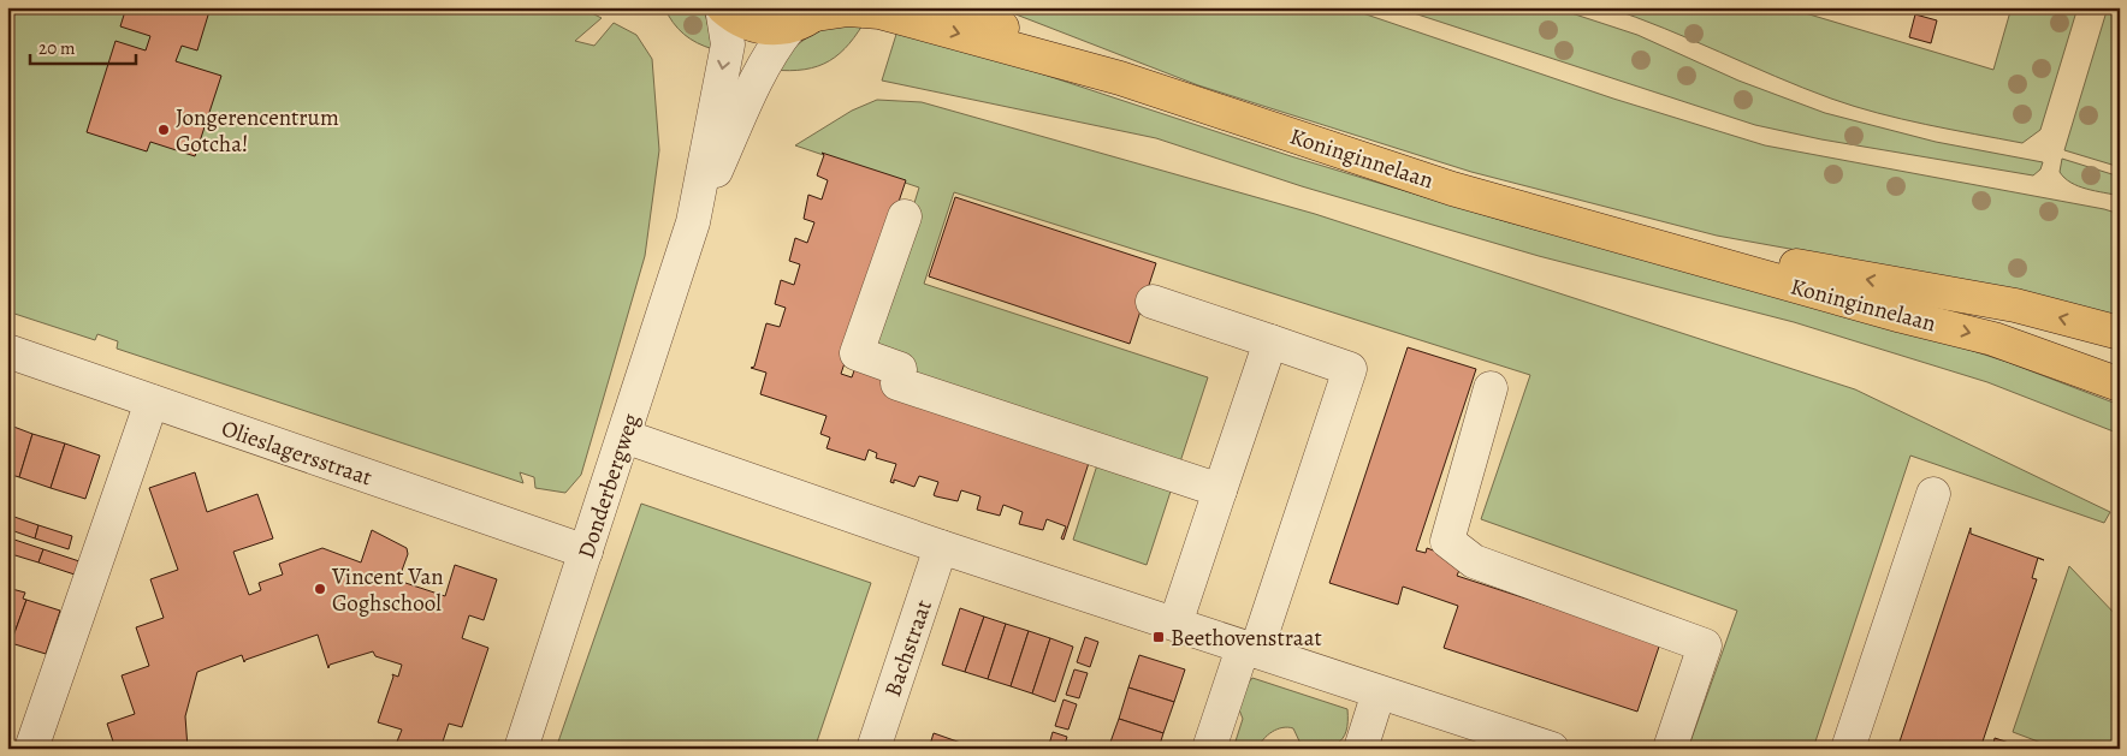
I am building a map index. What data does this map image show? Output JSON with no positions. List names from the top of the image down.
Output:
{
  "streets": {
    "main road": ["Koninginnelaan"],
    "street": ["Olieslagersstraat", "Donderbergweg", "Bachstraat"]
  },
  "crossings": [
    ["Koninginnelaan", "Donderbergweg"],
    ["Olieslagersstraat", "Donderbergweg"]
  ],
  "places": {
    "other": ["Jongerencentrum Gotcha!", "Vincent Van Goghschool"],
    "transit": ["Beethovenstraat"]
  },
  "scale_bar": "20 m"
}
